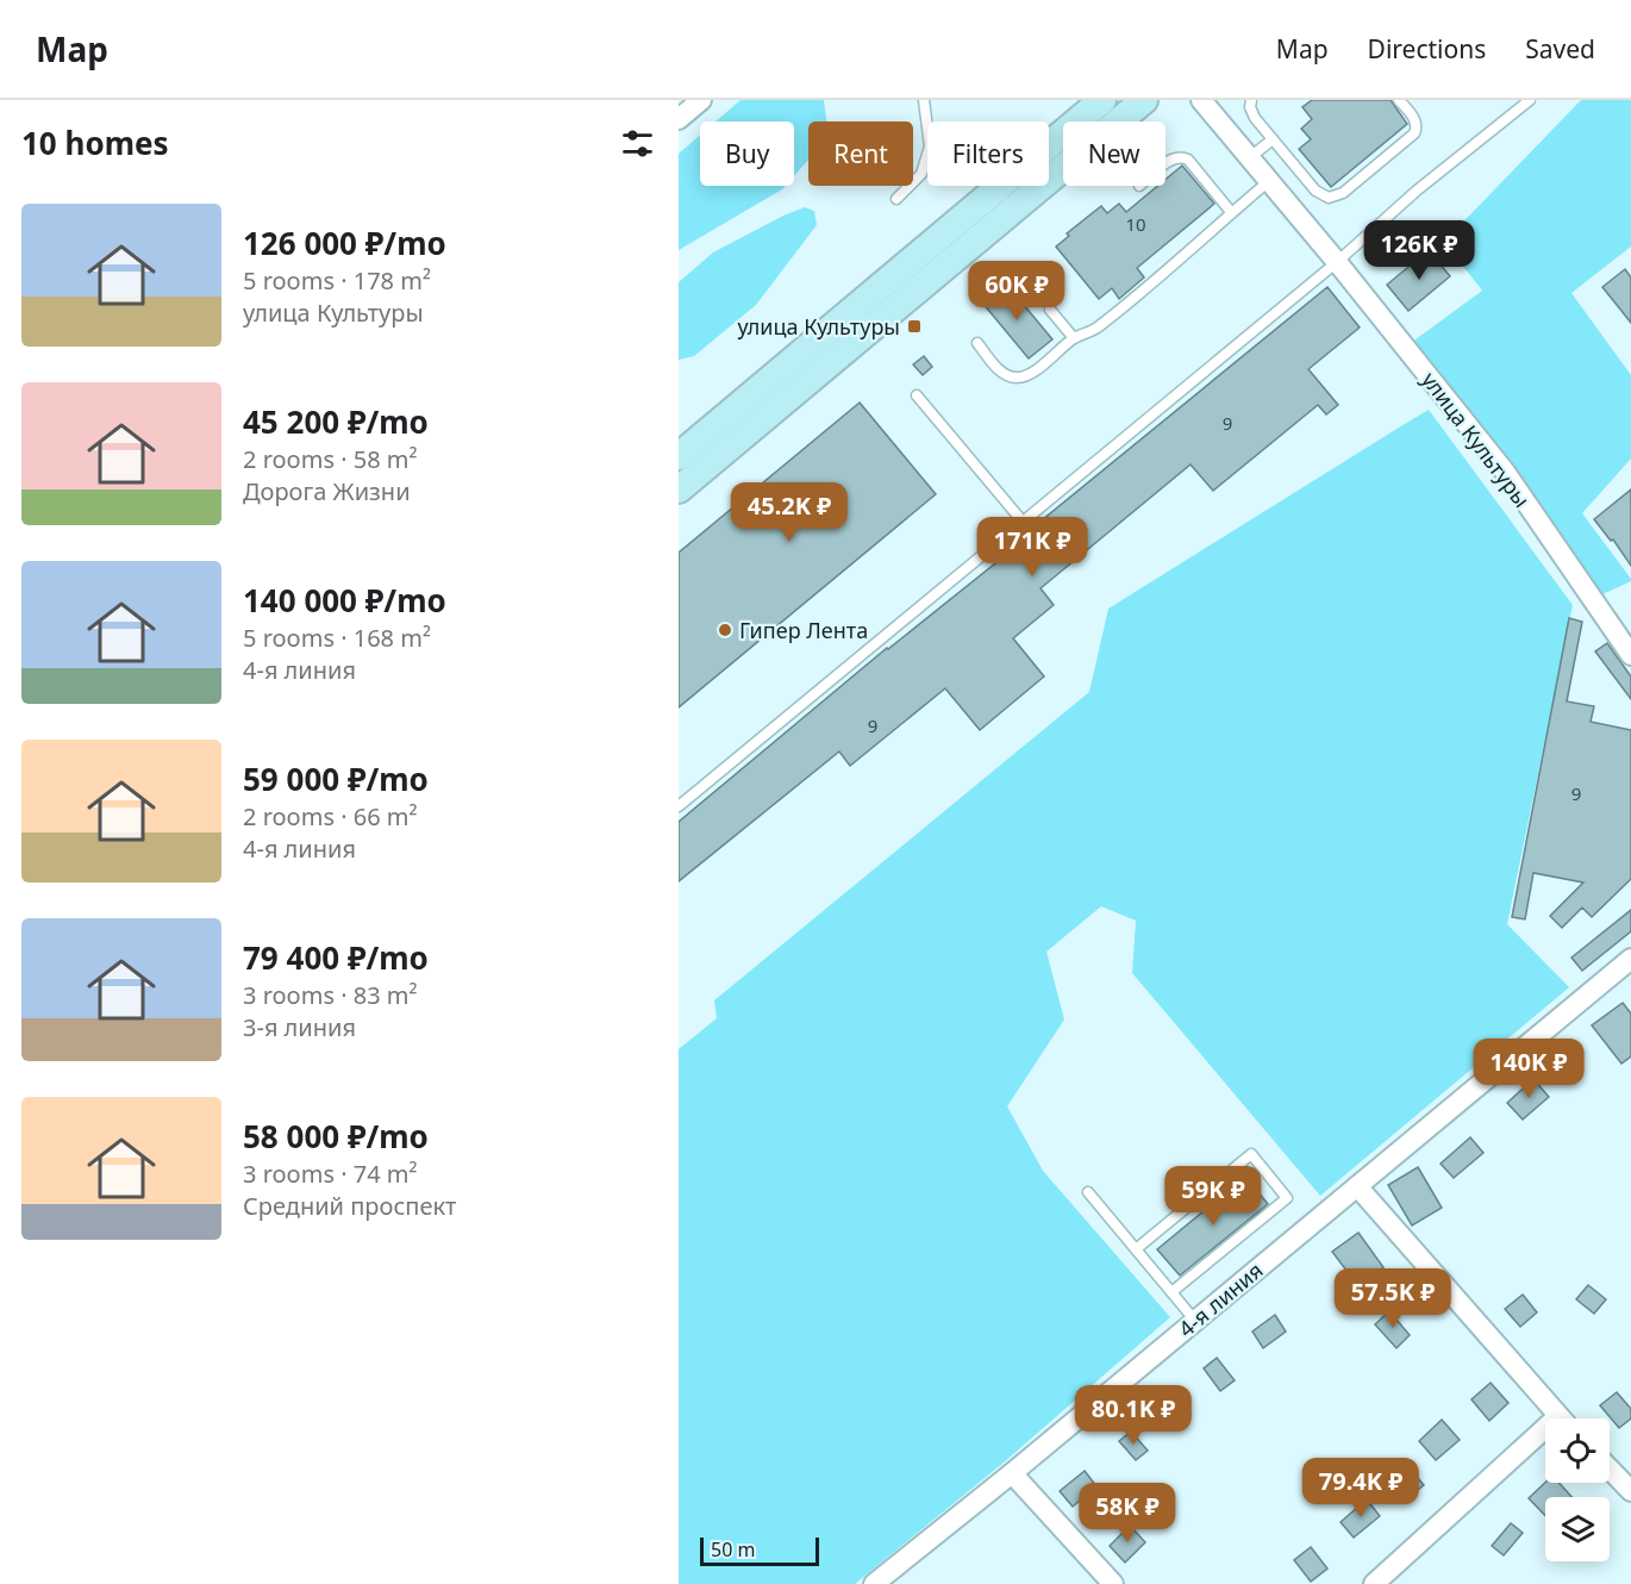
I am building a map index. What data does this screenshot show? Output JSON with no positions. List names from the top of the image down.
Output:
{
  "streets": {
    "street": ["улица Культуры", "4-я линия"]
  },
  "places": {
    "transit": ["улица Культуры"],
    "other": ["Гипер Лента"]
  },
  "house_numbers": [
    "10",
    "9",
    "9",
    "9"
  ],
  "scale_bar": "50 m",
  "page": {
    "header": "Map",
    "nav": ["Map", "Directions", "Saved"],
    "heading": "10 homes",
    "chip": [
      "Buy",
      "Rent",
      "Filters",
      "New"
    ],
    "list": [
      {
        "name": "126 000 ₽/mo",
        "note": "5 rooms · 178 m² · улица Культуры"
      },
      {
        "name": "45 200 ₽/mo",
        "note": "2 rooms · 58 m² · Дорога Жизни"
      },
      {
        "name": "140 000 ₽/mo",
        "note": "5 rooms · 168 m² · 4-я линия"
      },
      {
        "name": "59 000 ₽/mo",
        "note": "2 rooms · 66 m² · 4-я линия"
      },
      {
        "name": "79 400 ₽/mo",
        "note": "3 rooms · 83 m² · 3-я линия"
      },
      {
        "name": "58 000 ₽/mo",
        "note": "3 rooms · 74 m² · Средний проспект"
      }
    ],
    "price": [
      "126K ₽",
      "60K ₽",
      "45.2K ₽",
      "171K ₽",
      "140K ₽",
      "59K ₽",
      "57.5K ₽",
      "80.1K ₽",
      "79.4K ₽",
      "58K ₽"
    ],
    "scale": "50 m"
  }
}
